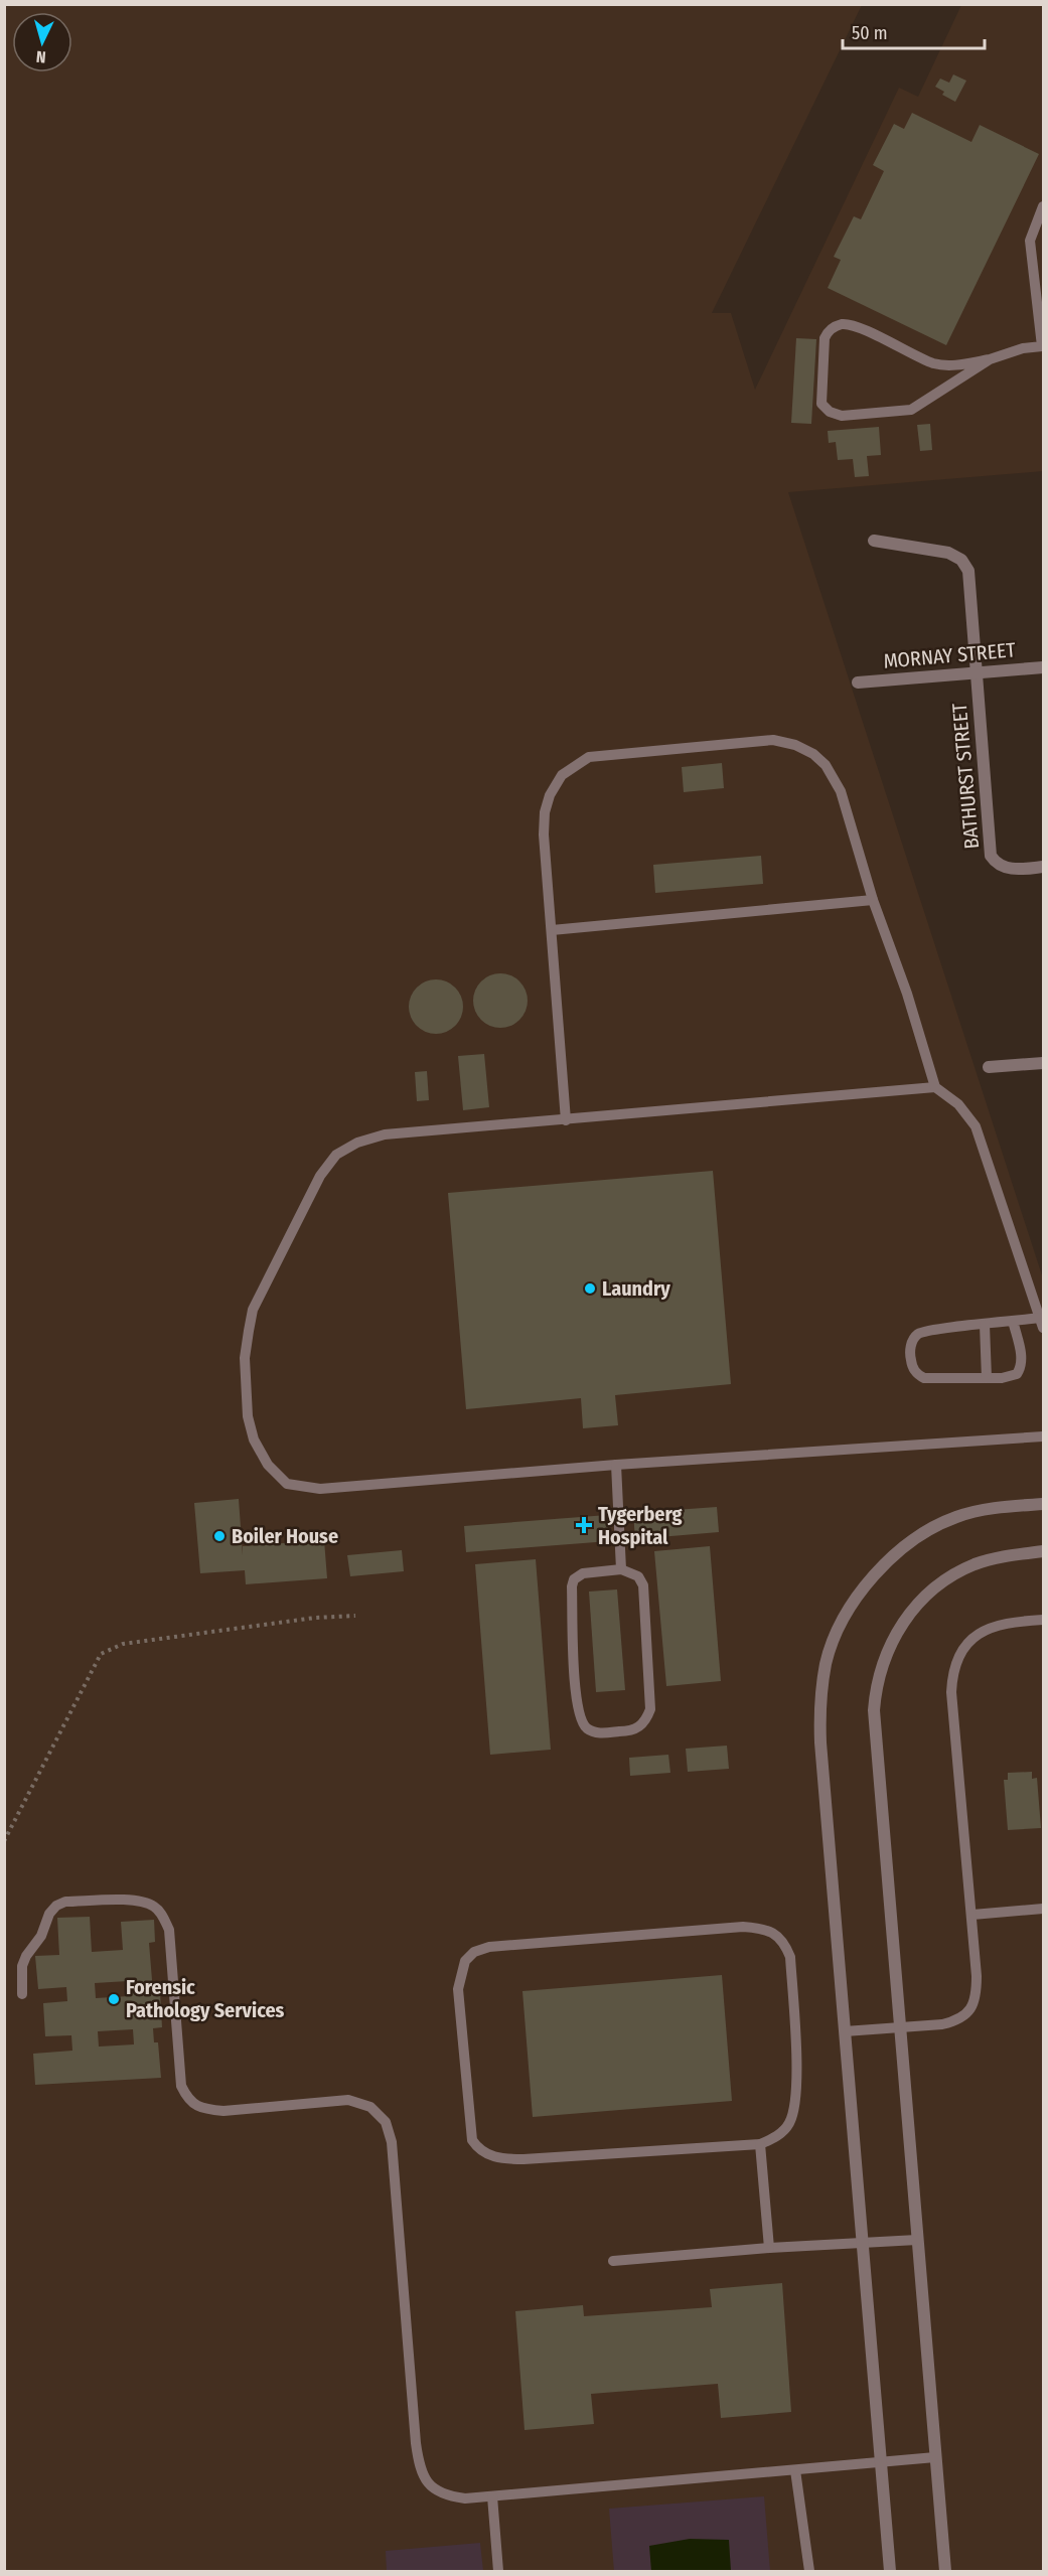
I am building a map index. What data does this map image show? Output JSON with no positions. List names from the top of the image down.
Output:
{
  "streets": {
    "street": ["MORNAY STREET", "BATHURST STREET"]
  },
  "crossings": [
    ["MORNAY STREET", "BATHURST STREET"]
  ],
  "places": {
    "other": ["Laundry", "Boiler House", "Forensic Pathology Services"],
    "health": ["Tygerberg Hospital"]
  },
  "scale_bar": "50 m",
  "north": "bottom"
}
